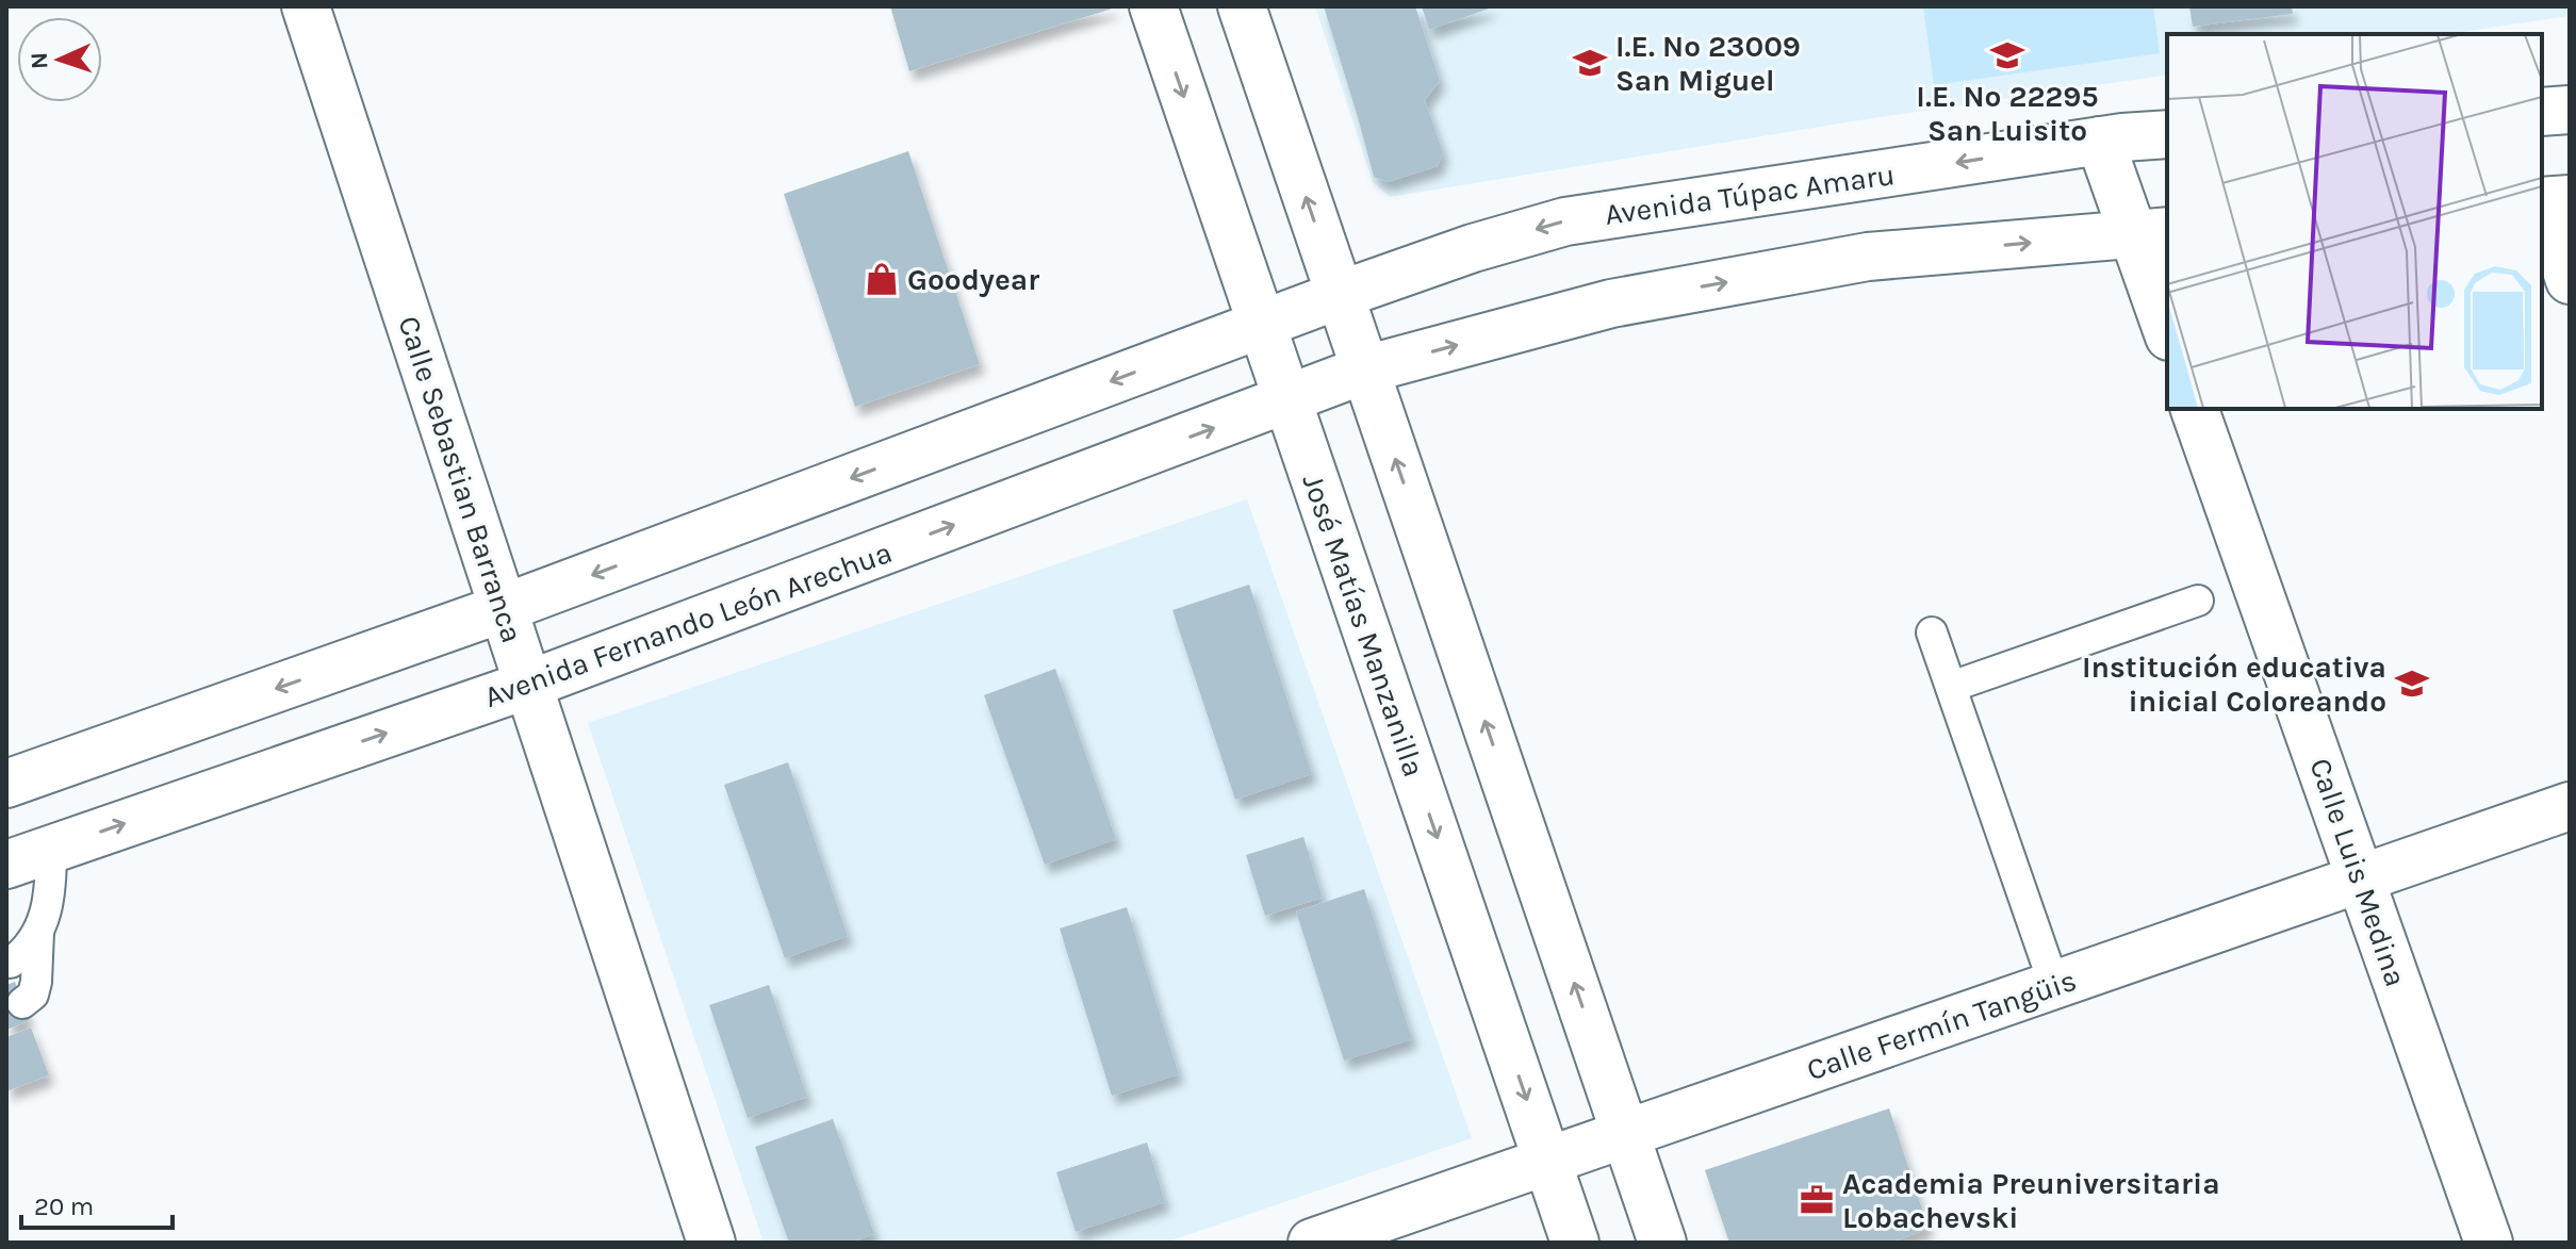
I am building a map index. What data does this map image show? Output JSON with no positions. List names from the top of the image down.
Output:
{
  "streets": {
    "main road": [
      "Avenida Túpac Amaru",
      "Calle Sebastian Barranca",
      "Avenida Fernando León Arechua",
      "José Matías Manzanilla",
      "Calle Luis Medina",
      "Calle Fermín Tangüis"
    ]
  },
  "crossings": [
    ["Calle Sebastian Barranca", "Avenida Fernando León Arechua"],
    ["Avenida Fernando León Arechua", "José Matías Manzanilla"],
    ["José Matías Manzanilla", "Calle Fermín Tangüis"],
    ["Calle Luis Medina", "Calle Fermín Tangüis"]
  ],
  "places": {
    "school or university": ["I.E. Nº 22295 San Luisito", "I.E. Nº 23009 San Miguel", "Institución educativa inicial Coloreando"],
    "shop": ["Goodyear"],
    "office": ["Academia Preuniversitaria Lobachevski"]
  },
  "scale_bar": "20 m",
  "north": "left"
}
